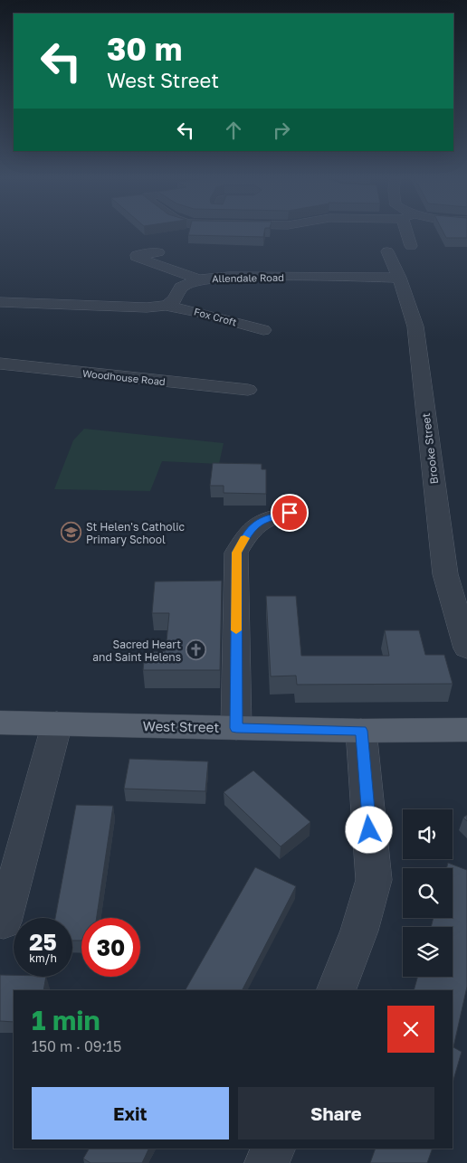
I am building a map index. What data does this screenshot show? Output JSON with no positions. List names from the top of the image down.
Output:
{
  "streets": {
    "main road": ["West Street"],
    "street": [
      "Allendale Road",
      "Fox Croft",
      "Woodhouse Road",
      "Brooke Street"
    ]
  },
  "crossings": [
    ["Allendale Road", "Fox Croft"],
    ["Allendale Road", "Brooke Street"]
  ],
  "places": {
    "school or university": ["St Helen's Catholic Primary School"],
    "church": ["Sacred Heart and Saint Helens"]
  },
  "page": {
    "turn": ["30 m", "West Street"],
    "speed": "25 km/h",
    "limit": "30",
    "heading": ["1 min", "150 m · 09:15"],
    "buttons": ["Exit", "Share"]
  }
}
